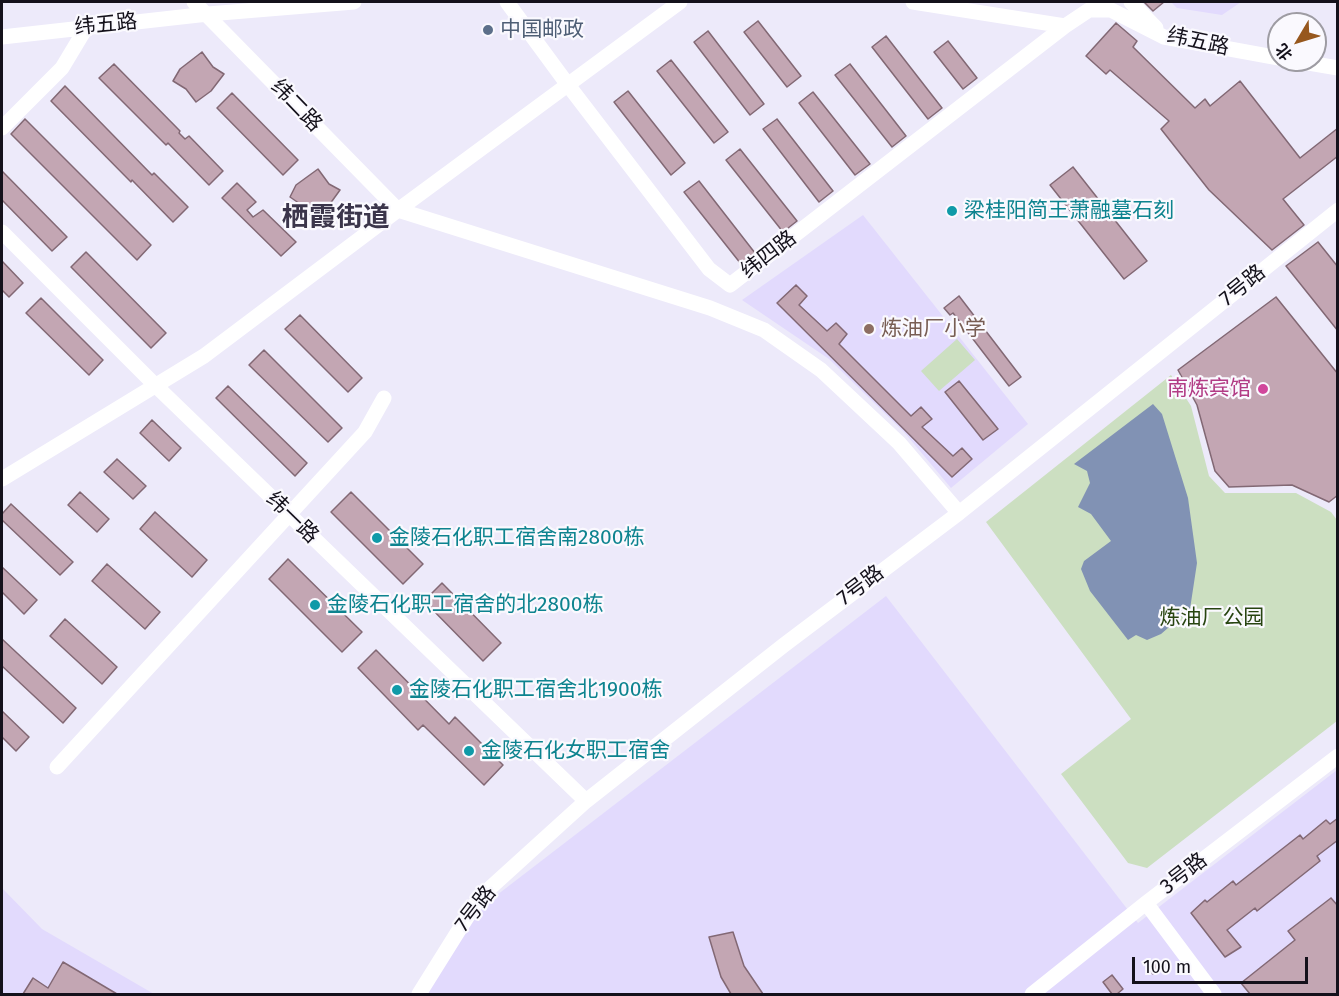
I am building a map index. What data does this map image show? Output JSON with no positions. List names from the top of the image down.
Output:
{
  "streets": {
    "street": [
      "纬五路",
      "纬二路",
      "纬四路",
      "7号路",
      "纬一路",
      "3号路"
    ]
  },
  "crossings": [
    ["纬五路", "纬二路"],
    ["纬五路", "纬四路"],
    ["7号路", "纬一路"]
  ],
  "districts": ["栖霞街道"],
  "parks": ["炼油厂公园"],
  "places": [
    "中国邮政",
    "梁桂阳简王萧融墓石刻",
    "炼油厂小学",
    "南炼宾馆",
    "金陵石化职工宿舍南2800栋",
    "金陵石化职工宿舍的北2800栋",
    "金陵石化职工宿舍北1900栋",
    "金陵石化女职工宿舍"
  ],
  "scale_bar": "100 m",
  "north": "bottom left"
}
